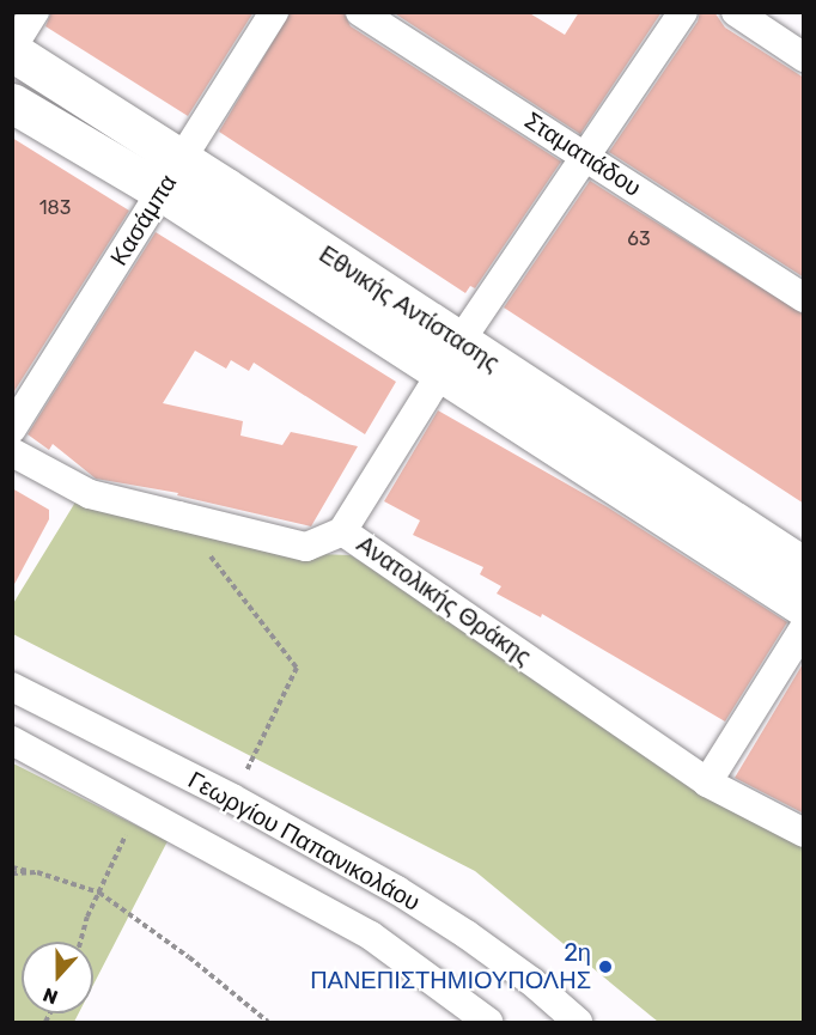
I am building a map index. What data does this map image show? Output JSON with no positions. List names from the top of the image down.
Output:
{
  "streets": {
    "main road": ["Εθνικής Αντίστασης"],
    "street": [
      "Σταματιάδου",
      "Κασάμπα",
      "Ανατολικής Θράκης",
      "Γεωργίου Παπανικολάου"
    ]
  },
  "crossings": [
    ["Κασάμπα", "Εθνικής Αντίστασης"]
  ],
  "places": ["2η ΠΑΝΕΠΙΣΤΗΜΙΟΥΠΟΛΗΣ"],
  "house_numbers": ["183", "63"],
  "north": "bottom"
}
